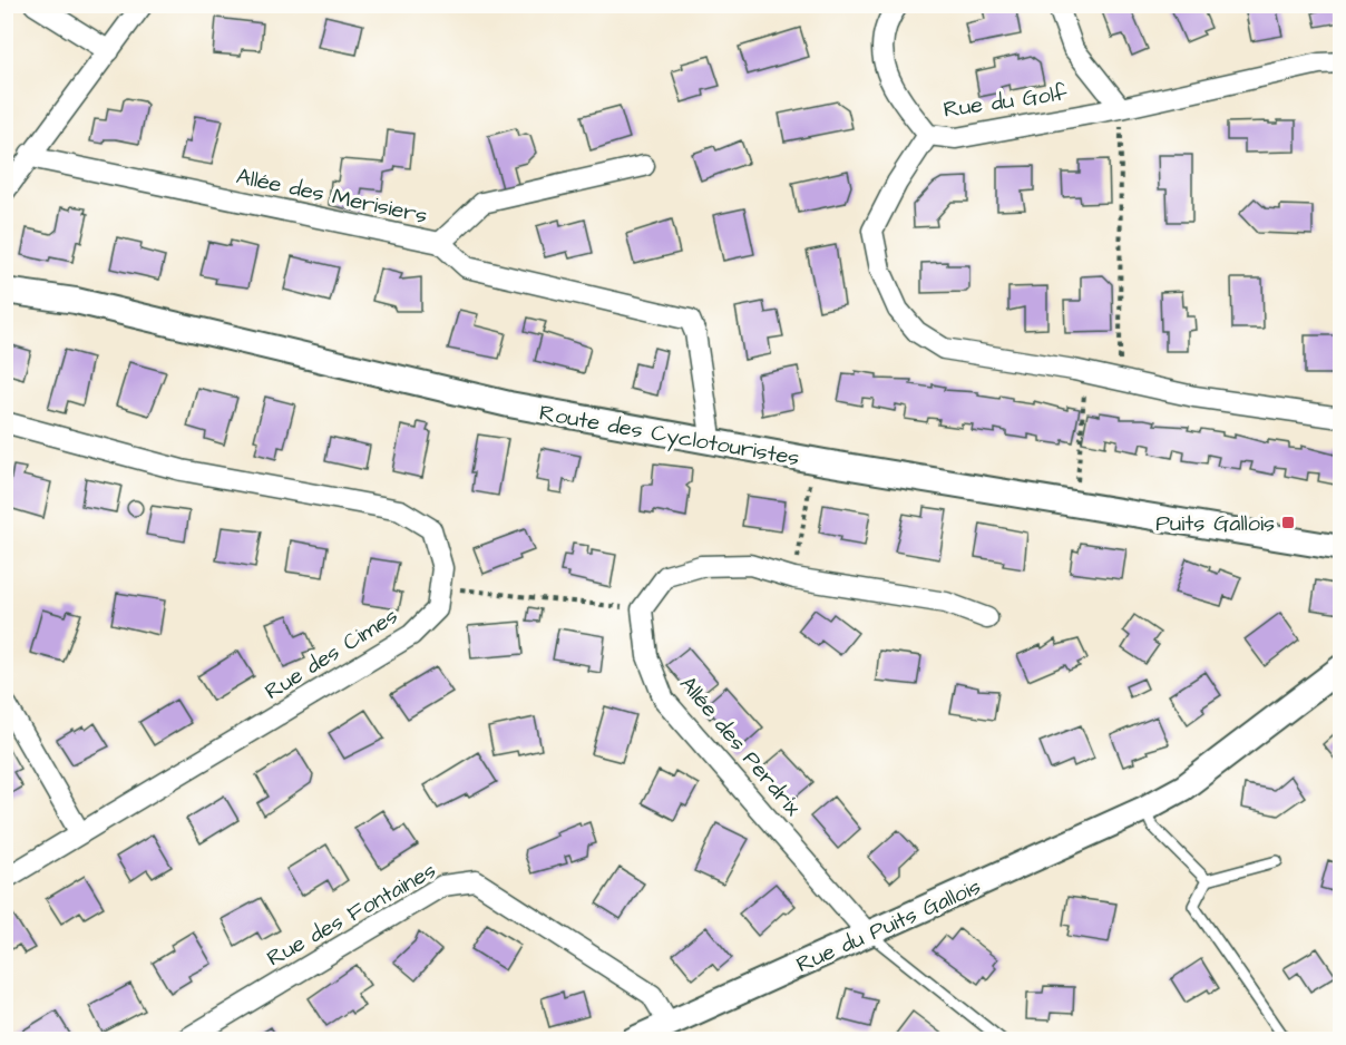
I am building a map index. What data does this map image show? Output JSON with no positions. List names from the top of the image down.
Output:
{
  "streets": {
    "street": [
      "Rue du Golf",
      "Allée des Merisiers",
      "Route des Cyclotouristes",
      "Rue des Cimes",
      "Allée des Perdrix",
      "Rue des Fontaines",
      "Rue du Puits Gallois"
    ]
  },
  "crossings": [
    ["Allée des Merisiers", "Route des Cyclotouristes"],
    ["Allée des Perdrix", "Rue du Puits Gallois"],
    ["Rue des Fontaines", "Rue du Puits Gallois"]
  ],
  "places": {
    "transit": ["Puits Gallois"]
  }
}
